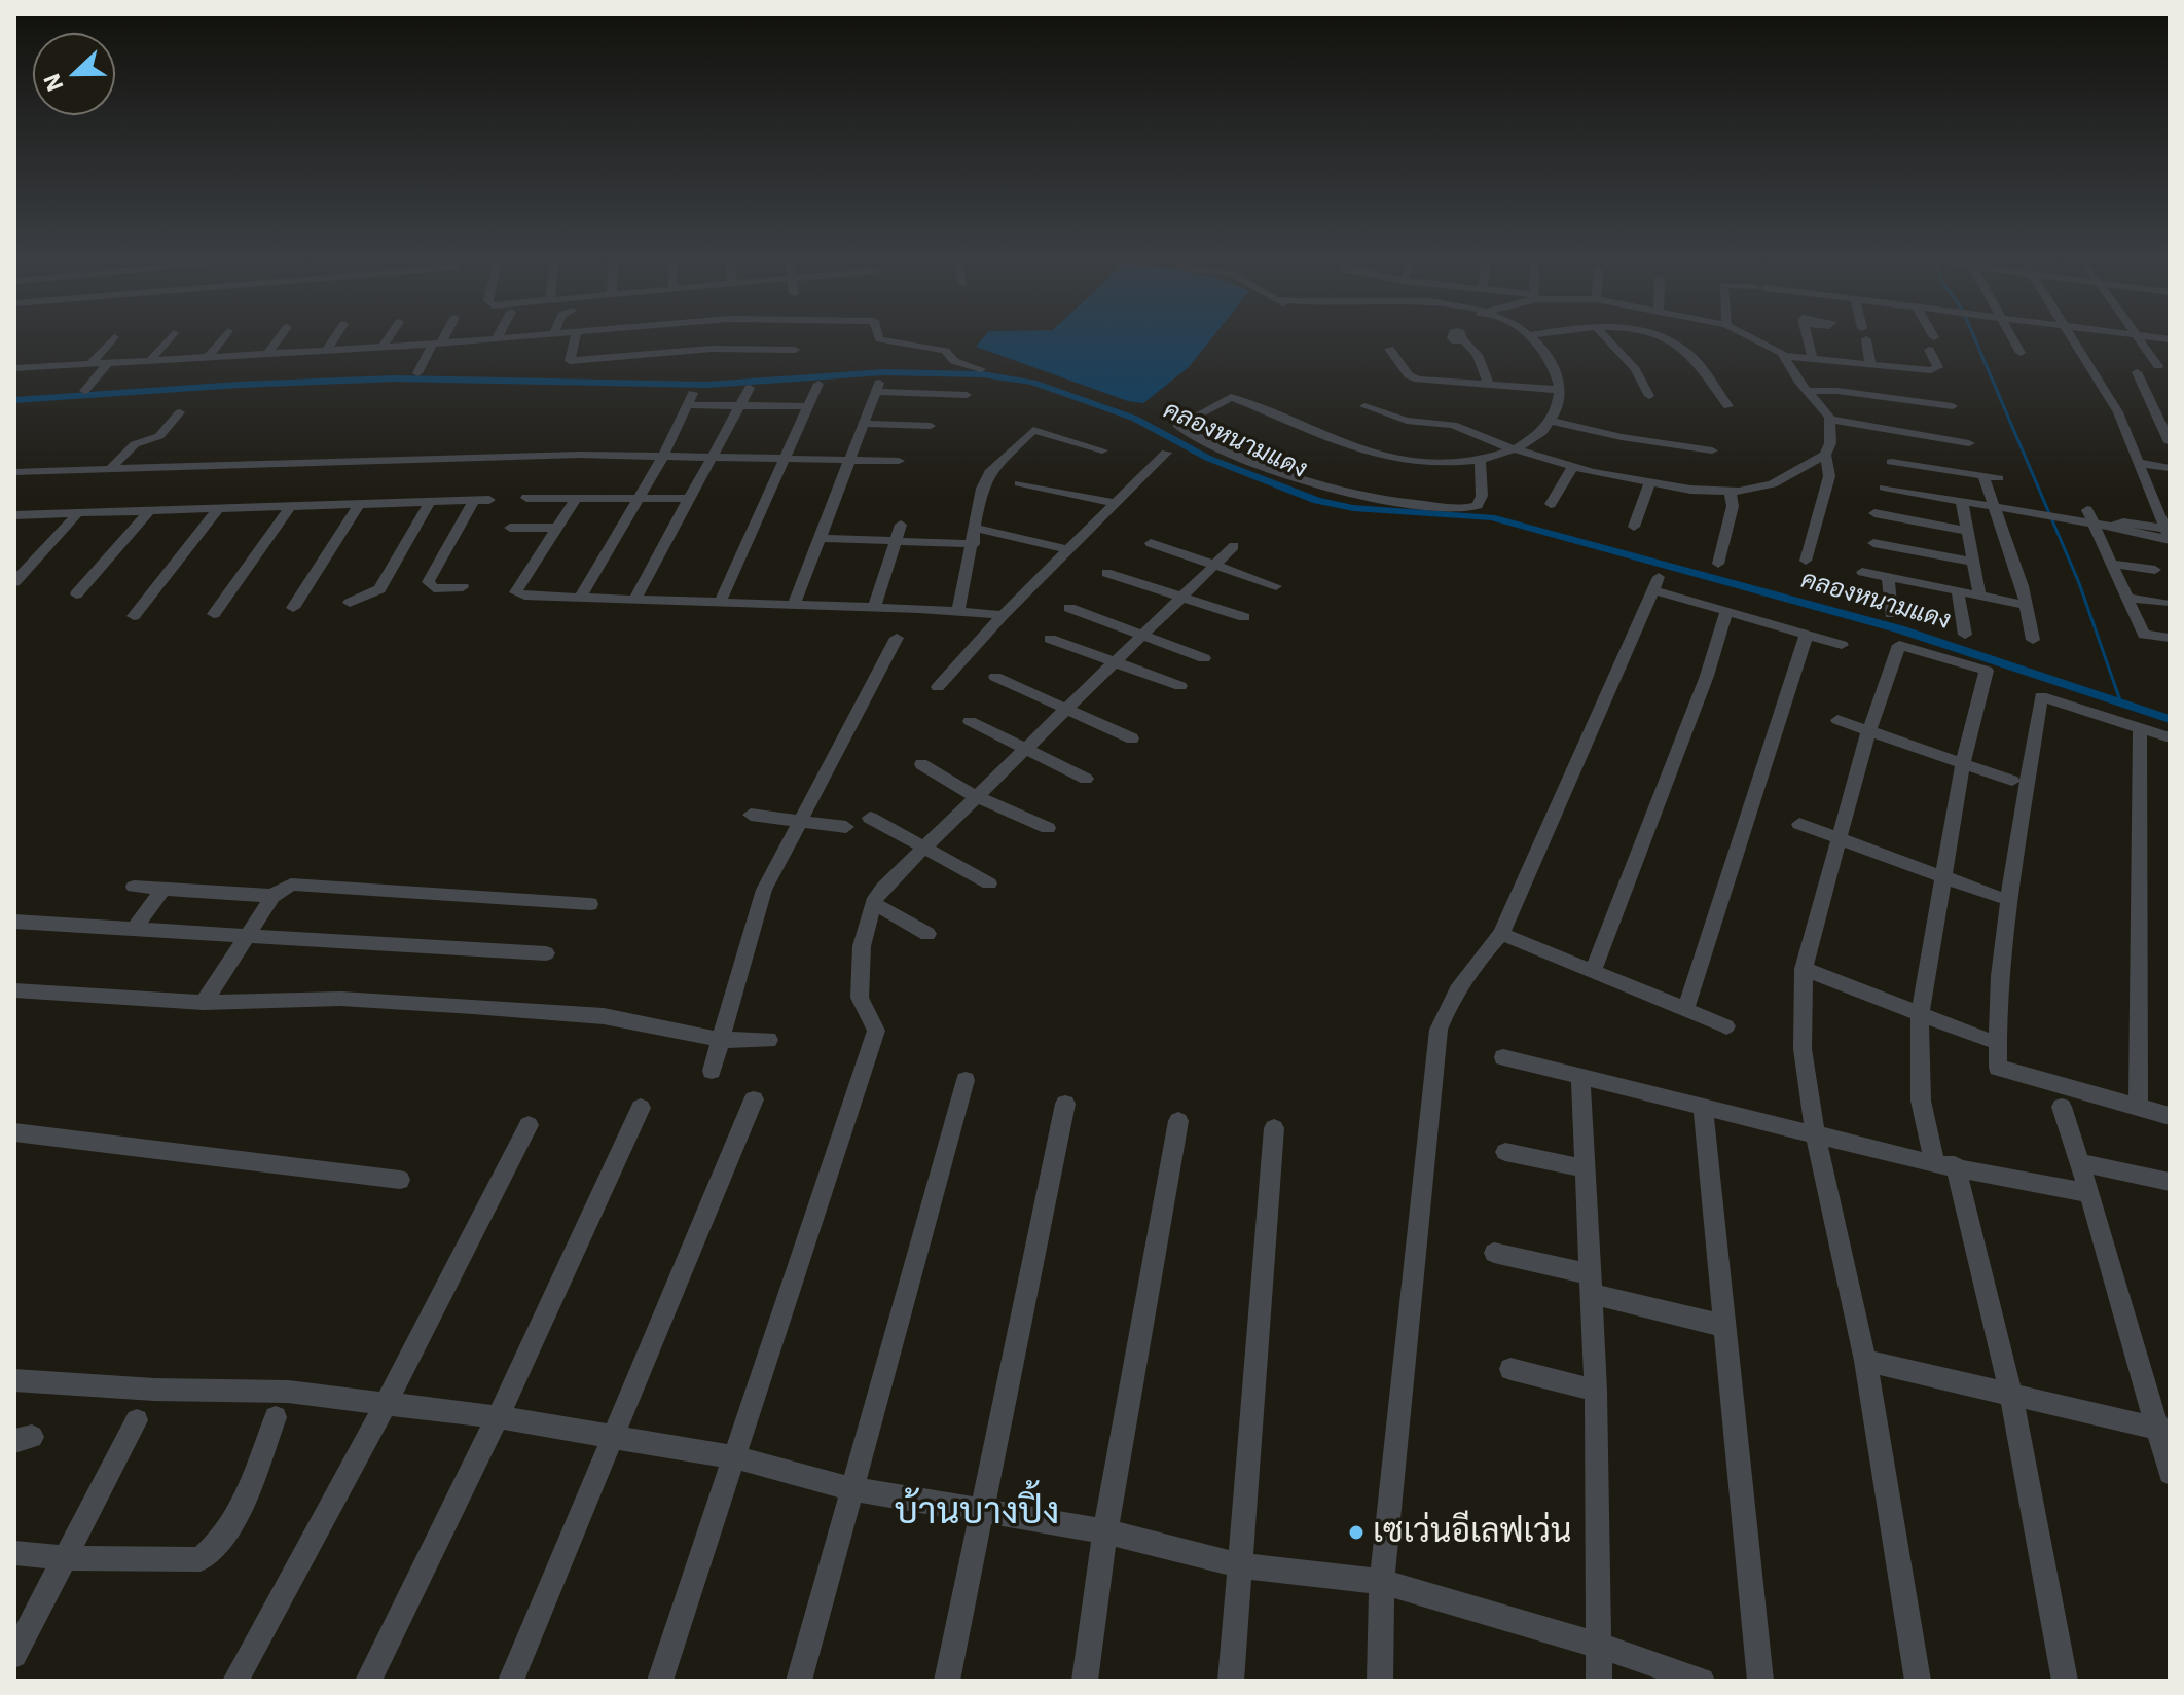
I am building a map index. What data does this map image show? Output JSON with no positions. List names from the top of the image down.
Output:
{
  "districts": ["บ้านบางปิ้ง"],
  "water": ["คลองหนามแดง"],
  "places": ["เซเว่นอีเลฟเว่น"],
  "north": "left"
}
